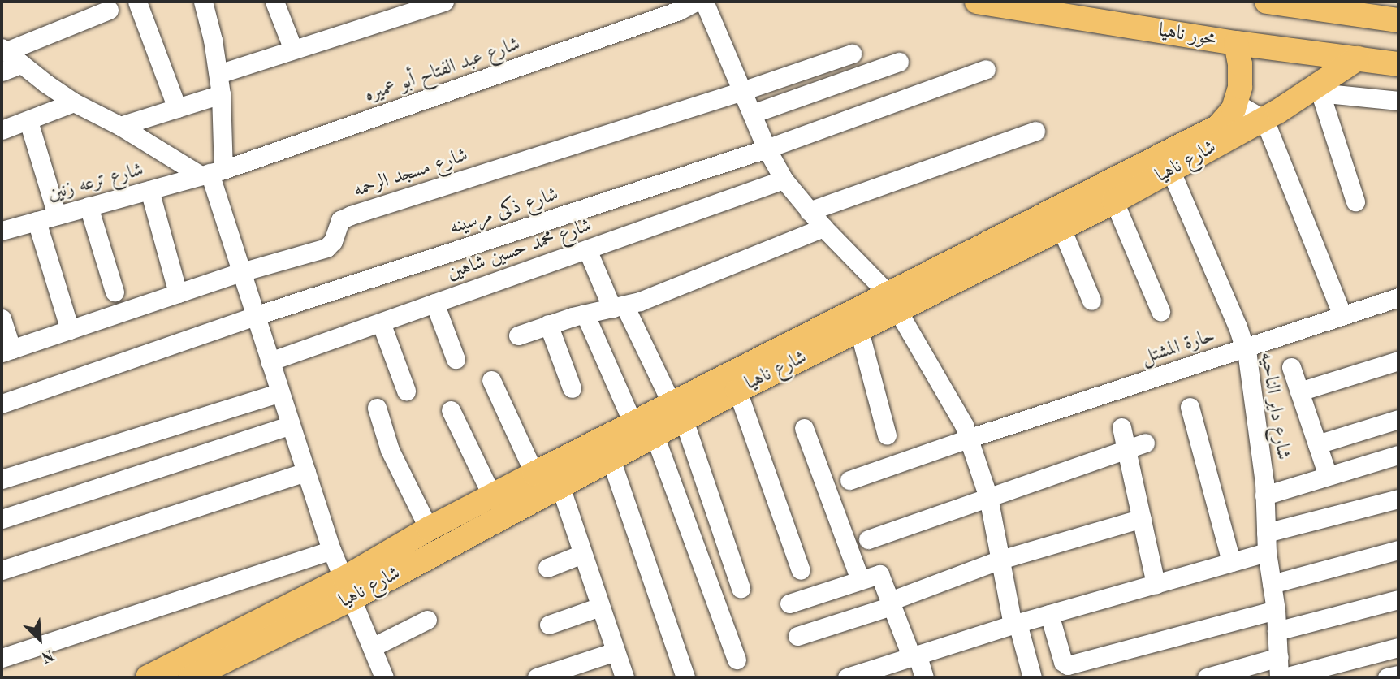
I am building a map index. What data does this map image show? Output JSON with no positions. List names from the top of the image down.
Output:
{
  "streets": {
    "main road": ["محور ناهيا", "شارع ناهيا"],
    "street": [
      "شارع عبد الفتاح أبو عميره",
      "شارع مسجد الرحمه",
      "شارع ترعه زنين",
      "شارع ذكى مرسينه",
      "شارع محمد حسين شاهين",
      "حارة المشتل",
      "شارع داير الناحيه"
    ]
  },
  "crossings": [
    ["محور ناهيا", "شارع ناهيا"],
    ["شارع عبد الفتاح أبو عميره", "شارع ترعه زنين"],
    ["شارع ناهيا", "شارع داير الناحيه"],
    ["حارة المشتل", "شارع داير الناحيه"]
  ],
  "north": "bottom right"
}
